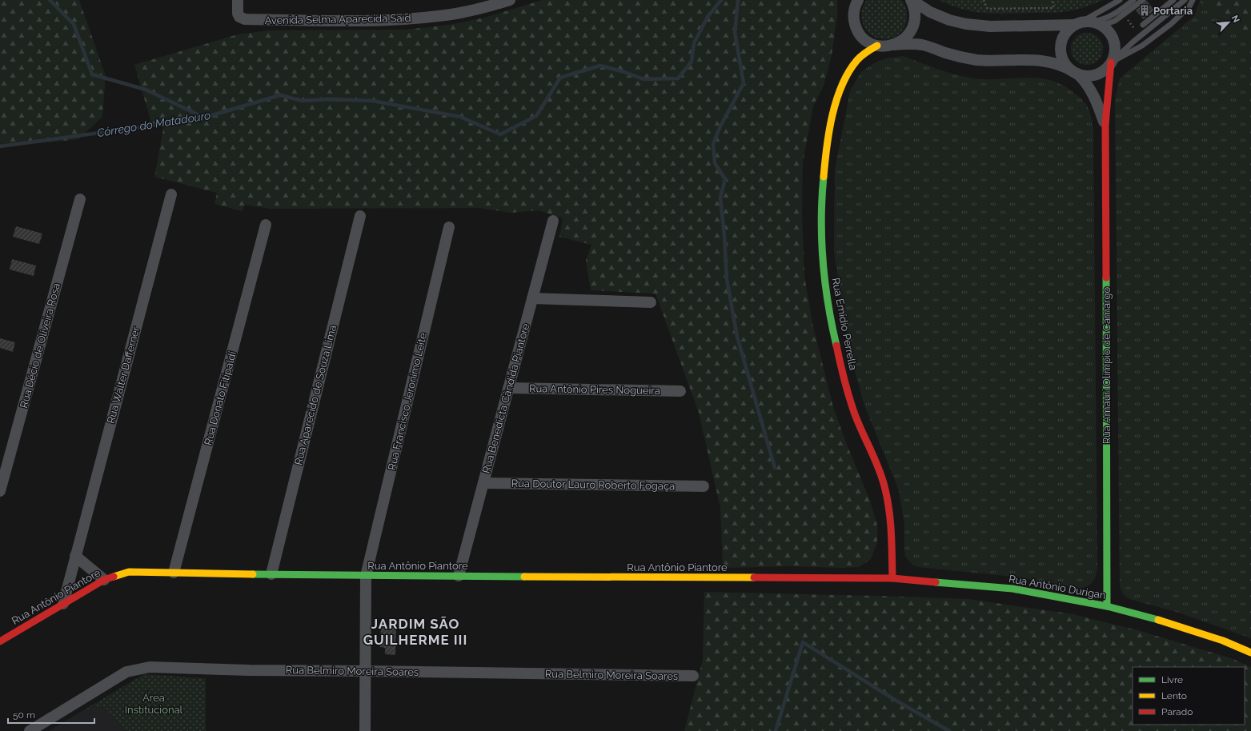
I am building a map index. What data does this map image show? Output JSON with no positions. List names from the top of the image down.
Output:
{
  "streets": {
    "street": [
      "Avenida Selma Aparecida Said",
      "Rua Emídio Perrella",
      "Rua Décio de Oliveira Rosa",
      "Rua Amauri Olímpio de Camargo",
      "Rua Walter Dafferner",
      "Rua Antônio Pires Nogueira",
      "Rua Aparecido de Souza Lima",
      "Rua Donato Fitipaldi",
      "Rua Benedicta Cândida Piantore",
      "Rua Francisco Jeronimo Leite",
      "Rua Doutor Lauro Roberto Fogaça",
      "Rua Antônio Piantore",
      "Rua Antônio Durigan",
      "Rua Belmiro Moreira Soares"
    ]
  },
  "crossings": [
    ["Rua Emídio Perrella", "Rua Antônio Durigan"],
    ["Rua Amauri Olímpio de Camargo", "Rua Antônio Durigan"],
    ["Rua Walter Dafferner", "Rua Antônio Piantore"],
    ["Rua Antônio Pires Nogueira", "Rua Benedicta Cândida Piantore"],
    ["Rua Aparecido de Souza Lima", "Rua Antônio Piantore"],
    ["Rua Donato Fitipaldi", "Rua Antônio Piantore"],
    ["Rua Benedicta Cândida Piantore", "Rua Doutor Lauro Roberto Fogaça"],
    ["Rua Benedicta Cândida Piantore", "Rua Antônio Piantore"],
    ["Rua Francisco Jeronimo Leite", "Rua Antônio Piantore"],
    ["Rua Francisco Jeronimo Leite", "Rua Belmiro Moreira Soares"],
    ["Rua Antônio Piantore", "Rua Antônio Durigan"]
  ],
  "districts": ["JARDIM SÃO GUILHERME III"],
  "water": ["Córrego do Matadouro"],
  "parks": ["Área Institucional"],
  "places": {
    "building": ["Portaria"]
  },
  "legend": ["Livre", "Lento", "Parado"],
  "scale_bar": "50 m",
  "north": "top right"
}
